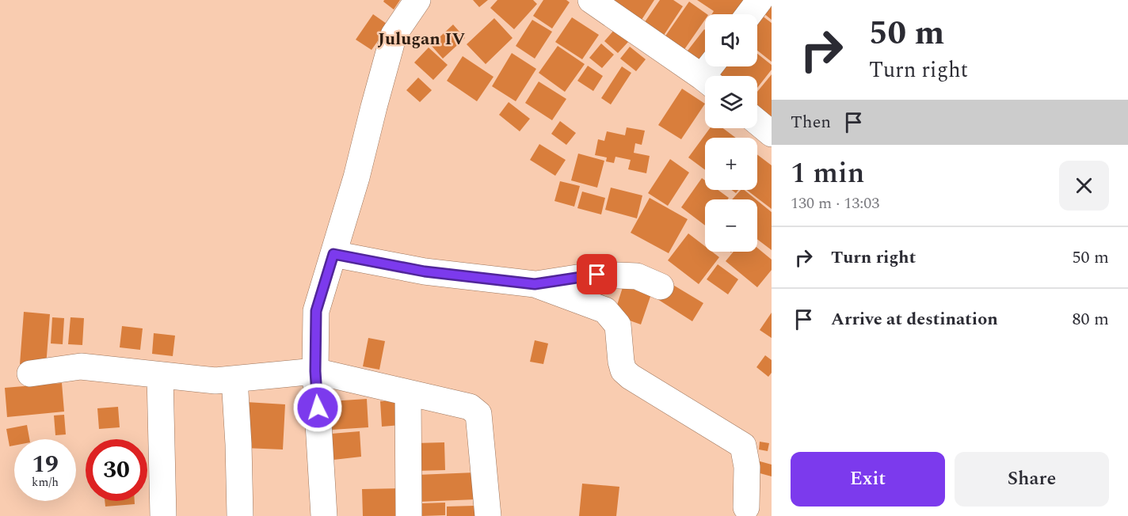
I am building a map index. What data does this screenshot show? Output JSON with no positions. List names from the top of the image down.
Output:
{
  "districts": ["Julugan IV"],
  "page": {
    "turn": ["50 m", "Turn right"],
    "map_buttons": ["+", "−"],
    "then": "Then",
    "heading": ["1 min", "130 m · 13:03"],
    "list": [
      {
        "name": "Turn right",
        "value": "50 m"
      },
      {
        "name": "Arrive at destination",
        "value": "80 m"
      }
    ],
    "speed": "19 km/h",
    "limit": "30",
    "buttons": ["Exit", "Share"]
  }
}
